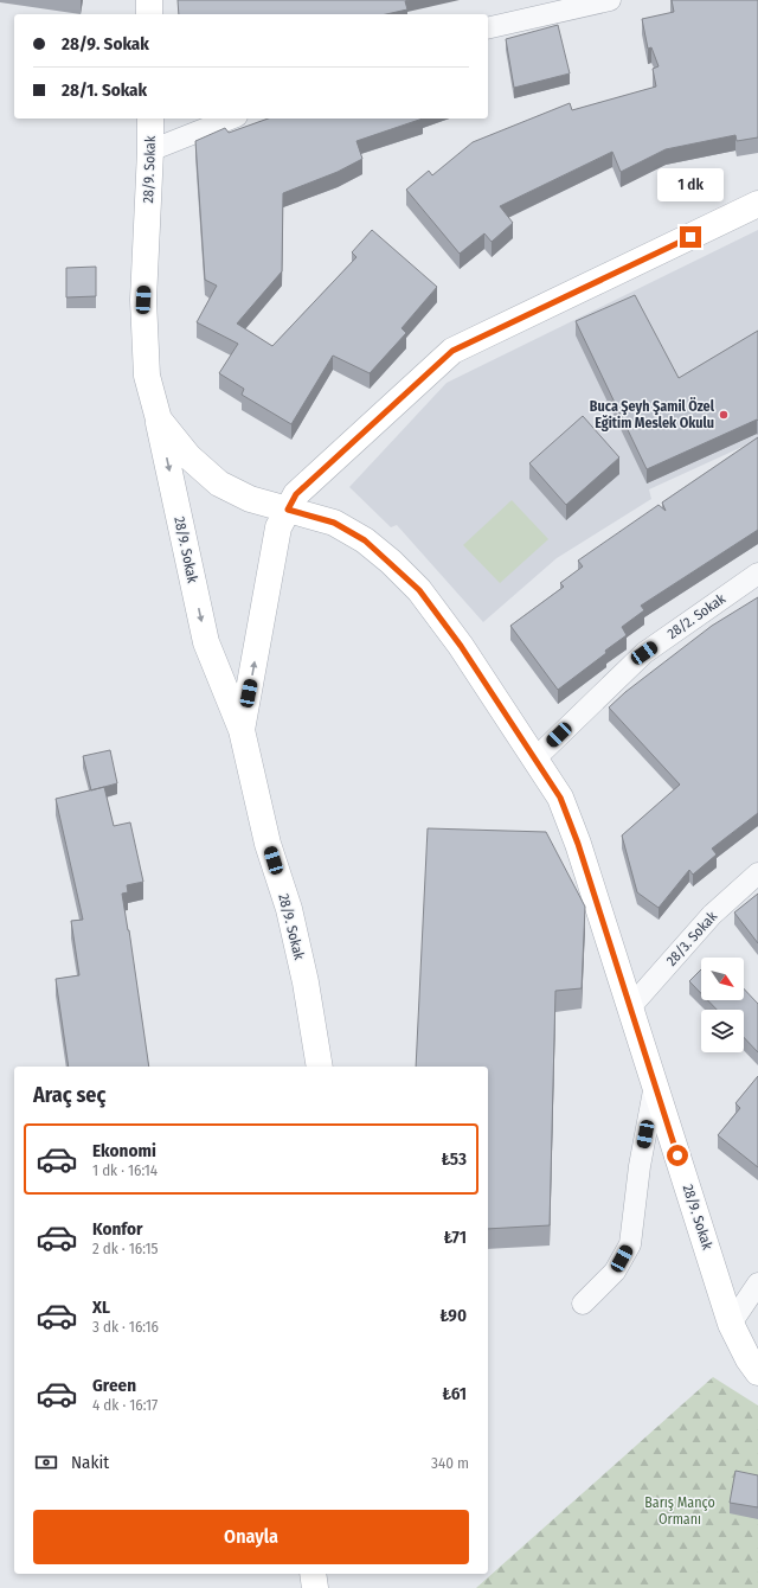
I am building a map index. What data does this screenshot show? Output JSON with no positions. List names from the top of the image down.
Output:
{
  "streets": {
    "street": ["28/9. Sokak", "28/2. Sokak", "28/3. Sokak"]
  },
  "crossings": [
    ["28/9. Sokak", "28/2. Sokak"],
    ["28/9. Sokak", "28/3. Sokak"]
  ],
  "parks": ["Barış Manço Ormanı"],
  "places": ["Buca Şeyh Şamil Özel Eğitim Meslek Okulu"],
  "north": "bottom right",
  "page": {
    "banner": ["28/9. Sokak", "28/1. Sokak"],
    "bubble": "1 dk",
    "heading": "Araç seç",
    "list": [
      {
        "name": "Ekonomi",
        "note": "1 dk · 16:14",
        "value": "₺53"
      },
      {
        "name": "Konfor",
        "note": "2 dk · 16:15",
        "value": "₺71"
      },
      {
        "name": "XL",
        "note": "3 dk · 16:16",
        "value": "₺90"
      },
      {
        "name": "Green",
        "note": "4 dk · 16:17",
        "value": "₺61"
      }
    ],
    "pay": ["Nakit", "340 m"],
    "buttons": "Onayla"
  }
}
